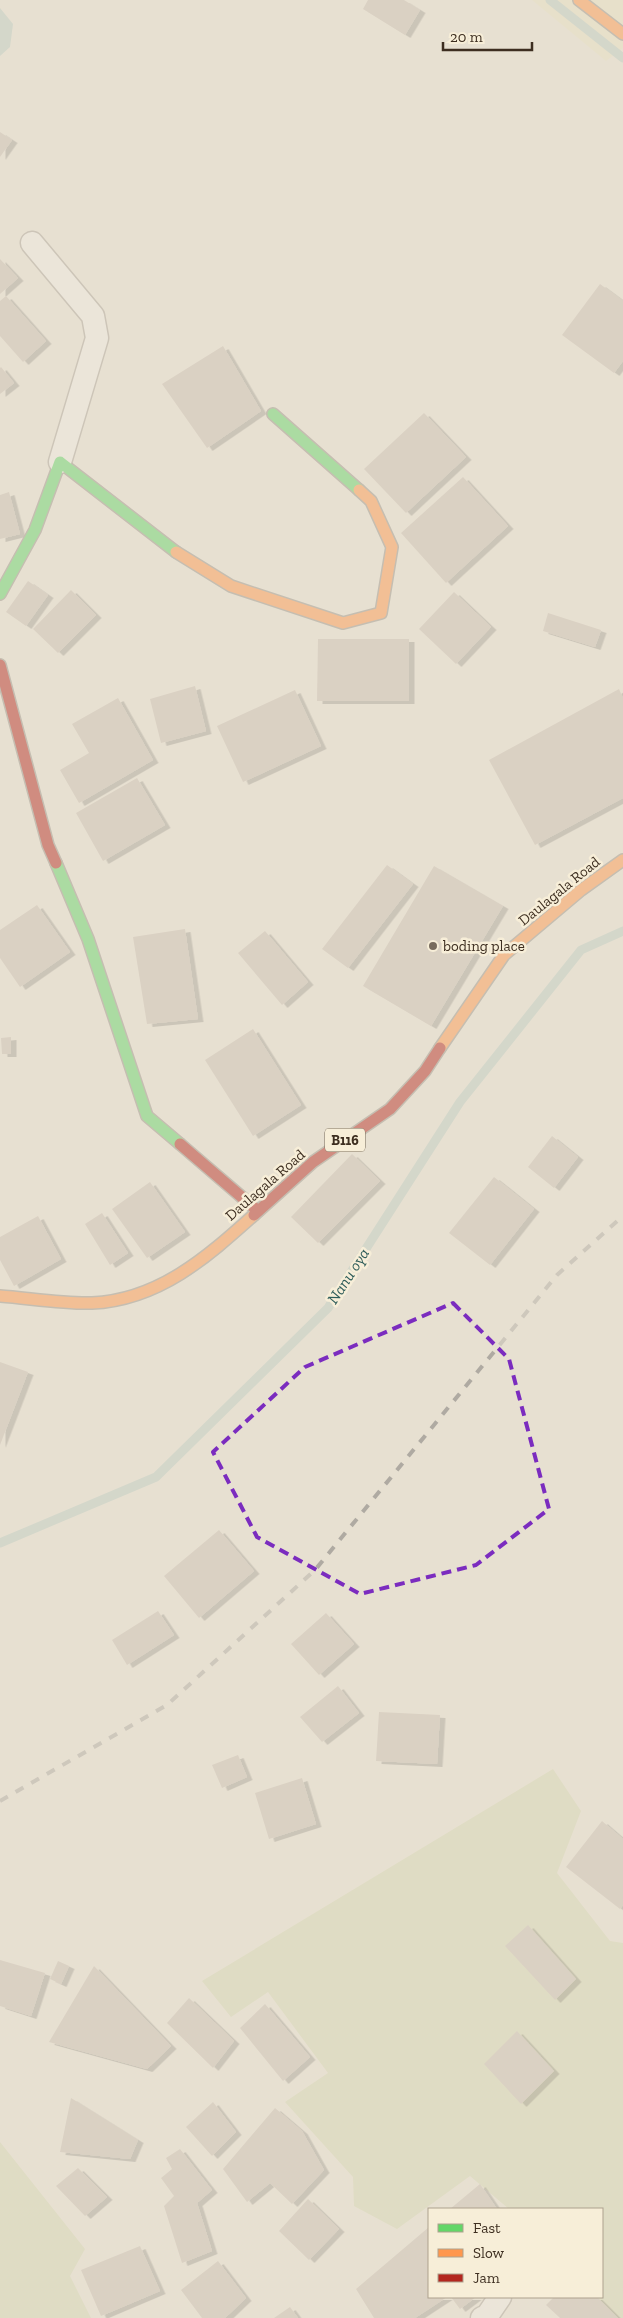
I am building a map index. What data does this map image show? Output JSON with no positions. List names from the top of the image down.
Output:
{
  "streets": {
    "street": ["Daulagala Road", "B116"]
  },
  "water": ["Nanu oya"],
  "places": ["boding place"],
  "legend": ["Fast", "Slow", "Jam"],
  "scale_bar": "20 m"
}
